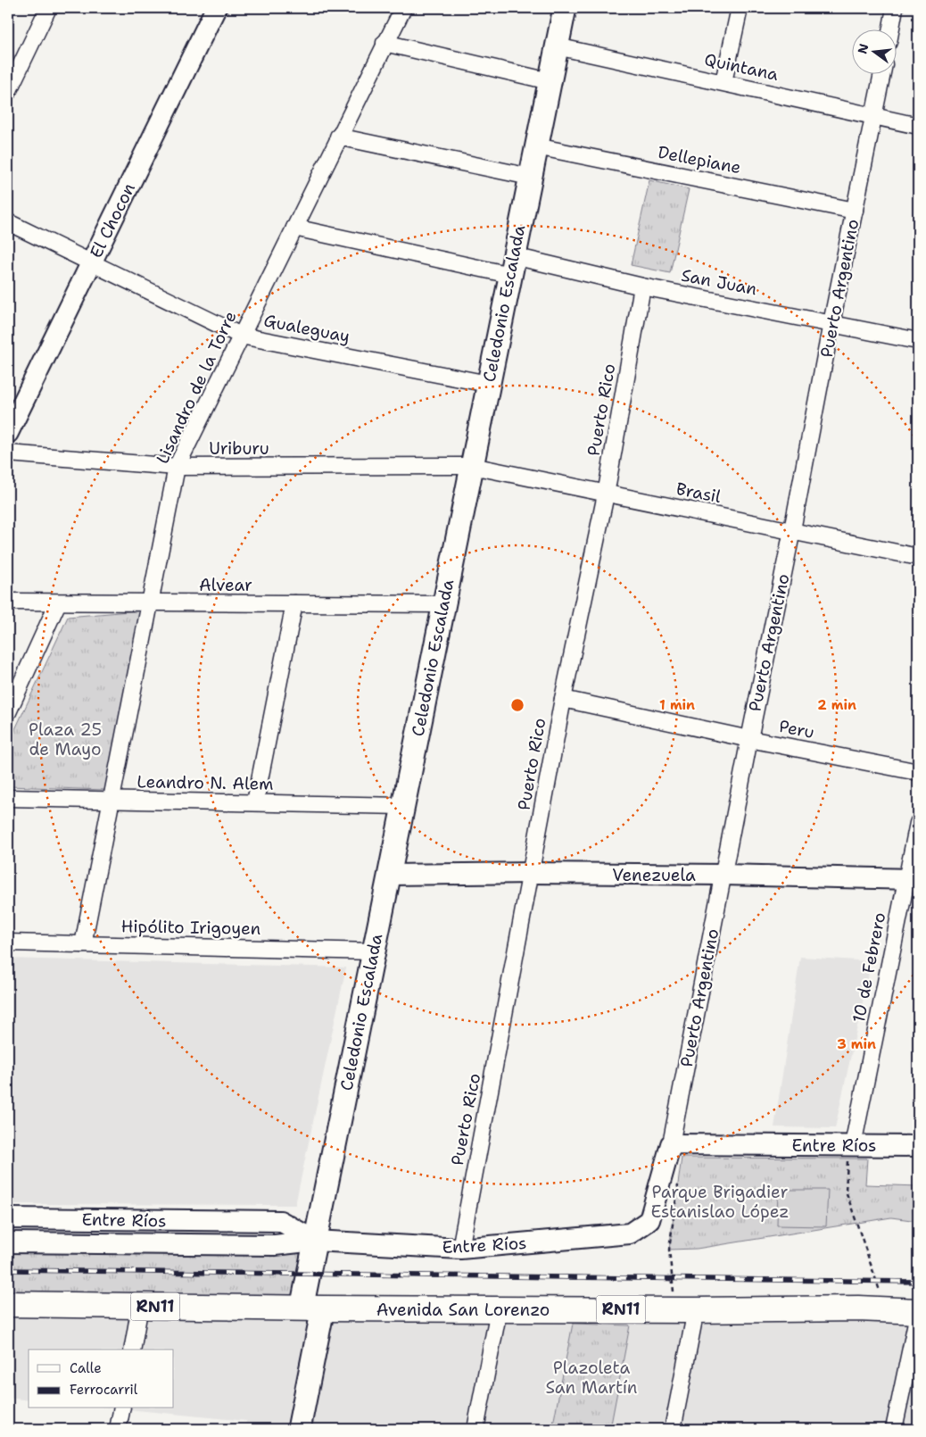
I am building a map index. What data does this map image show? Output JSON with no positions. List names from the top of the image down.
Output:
{
  "streets": {
    "main road": ["Celedonio Escalada", "RN11", "Avenida San Lorenzo"],
    "street": [
      "Quintana",
      "Dellepiane",
      "El Chocon",
      "San Juan",
      "Puerto Argentino",
      "Gualeguay",
      "Lisandro de la Torre",
      "Puerto Rico",
      "Uriburu",
      "Brasil",
      "Alvear",
      "Peru",
      "Leandro N. Alem",
      "Venezuela",
      "Hipólito Irigoyen",
      "10 de Febrero",
      "Entre Ríos"
    ]
  },
  "crossings": [
    ["Quintana", "Puerto Argentino"],
    ["Quintana", "Celedonio Escalada"],
    ["Dellepiane", "Puerto Argentino"],
    ["Dellepiane", "Celedonio Escalada"],
    ["El Chocon", "Gualeguay"],
    ["San Juan", "Puerto Argentino"],
    ["San Juan", "Celedonio Escalada"],
    ["San Juan", "Lisandro de la Torre"],
    ["San Juan", "Puerto Rico"],
    ["Puerto Argentino", "Brasil"],
    ["Puerto Argentino", "Peru"],
    ["Puerto Argentino", "Venezuela"],
    ["Puerto Argentino", "Entre Ríos"],
    ["Celedonio Escalada", "Gualeguay"],
    ["Celedonio Escalada", "Uriburu"],
    ["Celedonio Escalada", "Brasil"],
    ["Celedonio Escalada", "Alvear"],
    ["Celedonio Escalada", "Leandro N. Alem"],
    ["Celedonio Escalada", "Venezuela"],
    ["Celedonio Escalada", "Hipólito Irigoyen"],
    ["Celedonio Escalada", "Entre Ríos"],
    ["Celedonio Escalada", "Avenida San Lorenzo"],
    ["Gualeguay", "Lisandro de la Torre"],
    ["Lisandro de la Torre", "Uriburu"],
    ["Lisandro de la Torre", "Alvear"],
    ["Lisandro de la Torre", "Leandro N. Alem"],
    ["Lisandro de la Torre", "Hipólito Irigoyen"],
    ["Puerto Rico", "Brasil"],
    ["Puerto Rico", "Peru"],
    ["Puerto Rico", "Venezuela"],
    ["Puerto Rico", "Entre Ríos"],
    ["Uriburu", "Brasil"],
    ["Venezuela", "10 de Febrero"],
    ["10 de Febrero", "Entre Ríos"]
  ],
  "parks": ["Plaza 25 de Mayo", "Parque Brigadier Estanislao López", "Plazoleta San Martín"],
  "legend": ["Calle", "Ferrocarril"],
  "north": "left",
  "rings": ["1 min", "2 min", "3 min"]
}
